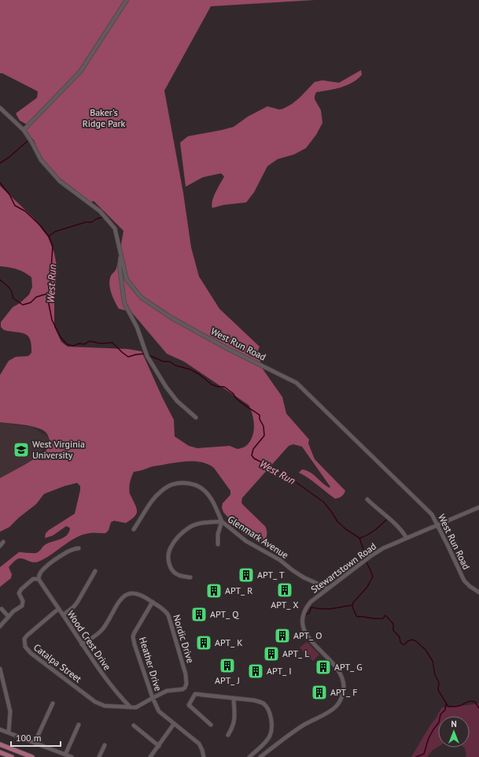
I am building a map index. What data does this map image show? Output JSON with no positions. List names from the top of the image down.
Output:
{
  "streets": {
    "street": [
      "West Run Road",
      "Glenmark Avenue",
      "Stewartstown Road",
      "Nordic Drive",
      "Wood Crest Drive",
      "Catalpa Street",
      "Heather Drive"
    ]
  },
  "crossings": [
    ["West Run Road", "Stewartstown Road"],
    ["Glenmark Avenue", "Stewartstown Road"],
    ["Nordic Drive", "Wood Crest Drive"],
    ["Nordic Drive", "Catalpa Street"],
    ["Nordic Drive", "Heather Drive"],
    ["Wood Crest Drive", "Catalpa Street"]
  ],
  "water": ["West Run"],
  "parks": ["Baker's Ridge Park"],
  "places": {
    "school or university": ["West Virginia University"],
    "building": [
      "APT_ T",
      "APT_ X",
      "APT_ R",
      "APT_ Q",
      "APT_ O",
      "APT_ K",
      "APT_ L",
      "APT_ J",
      "APT_ G",
      "APT_ I",
      "APT_ F"
    ]
  },
  "scale_bar": "100 m",
  "north": "top"
}
